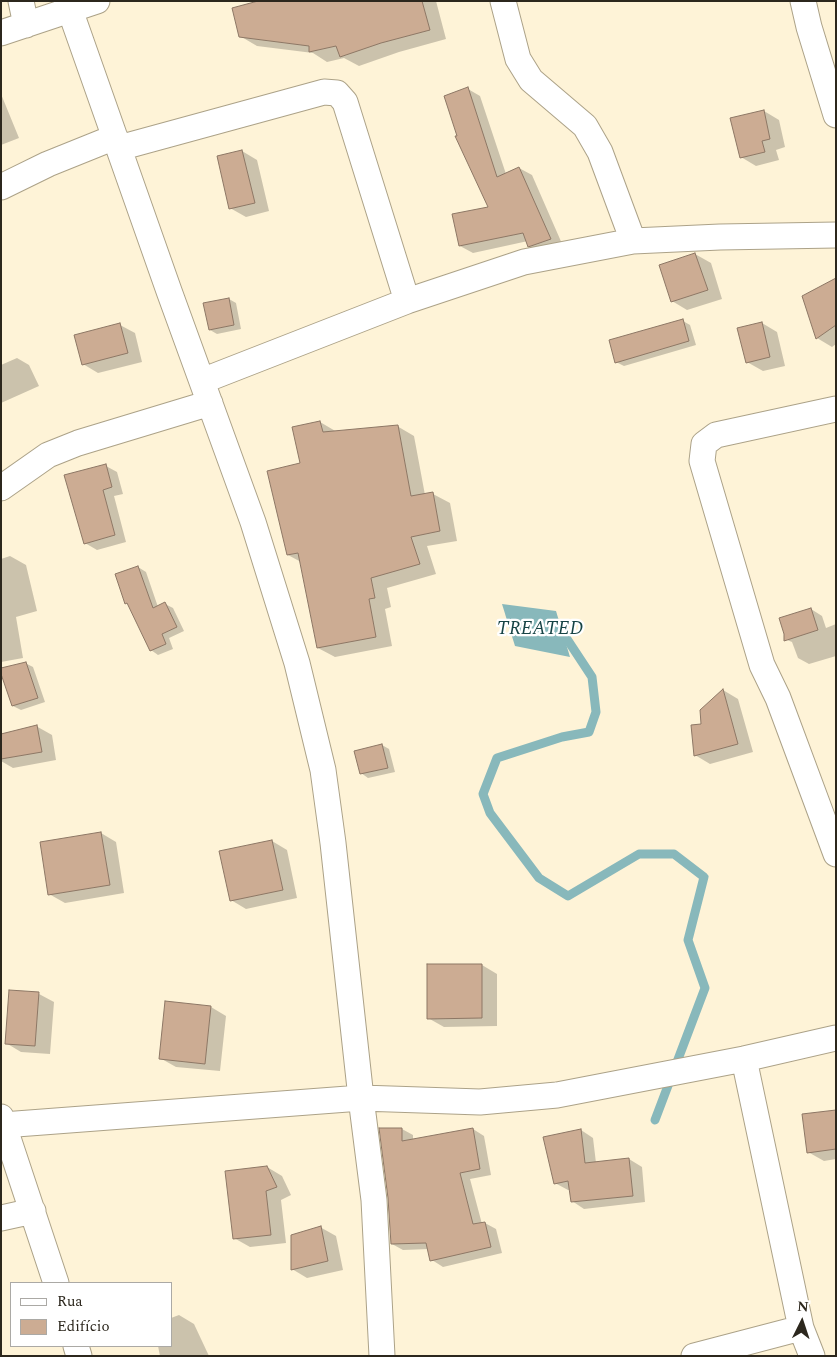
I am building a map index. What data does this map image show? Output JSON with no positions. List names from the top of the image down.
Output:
{
  "water": ["TREATED"],
  "legend": ["Rua", "Edifício"],
  "north": "top"
}
